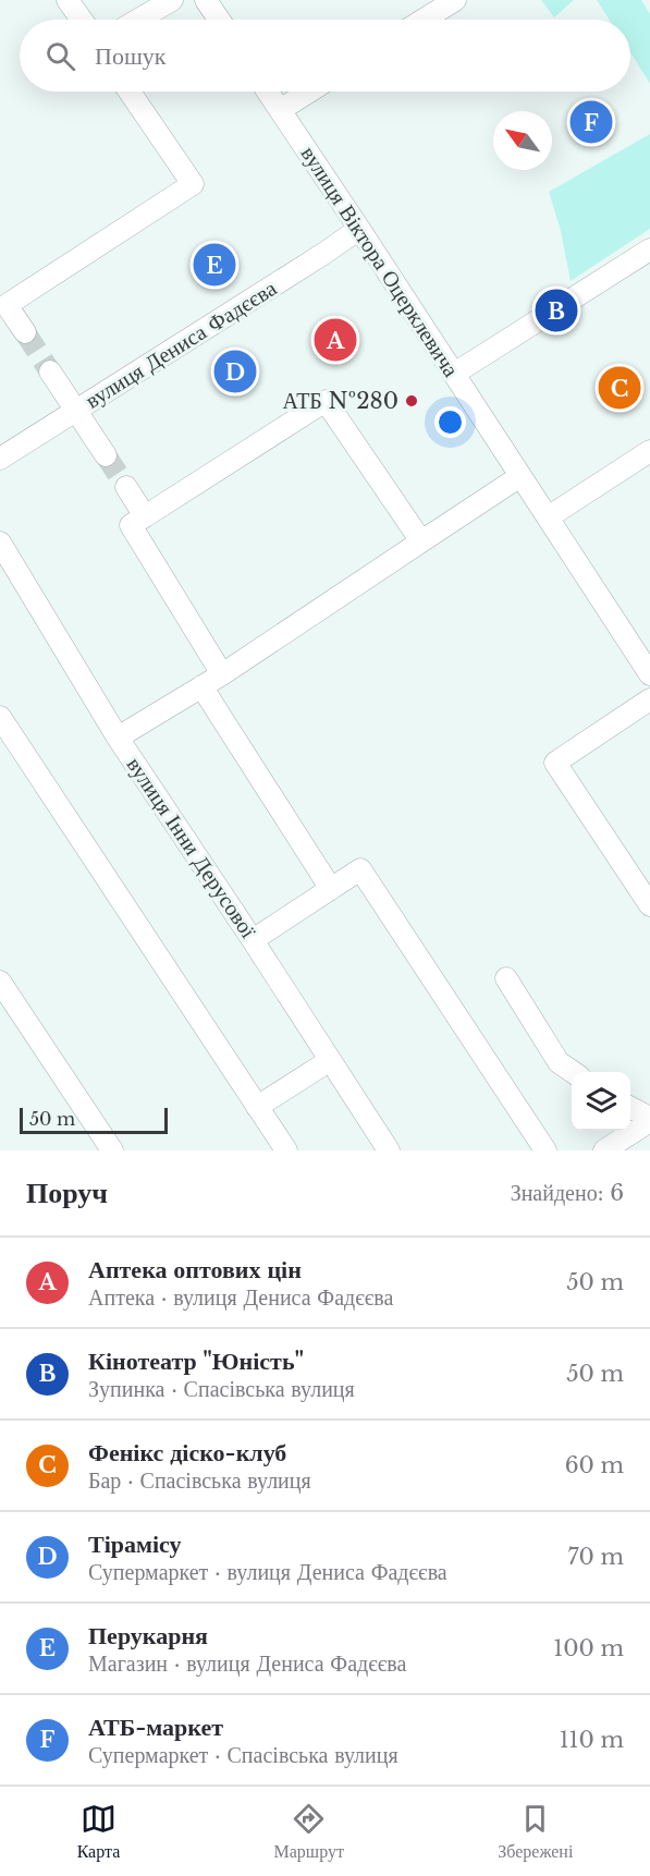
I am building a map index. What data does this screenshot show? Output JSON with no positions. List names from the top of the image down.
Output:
{
  "streets": {
    "street": ["вулиця Віктора Оцерклевича", "вулиця Дениса Фадєєва", "вулиця Інни Дерусової"]
  },
  "crossings": [
    ["вулиця Віктора Оцерклевича", "вулиця Дениса Фадєєва"]
  ],
  "places": ["АТБ №280"],
  "scale_bar": "50 m",
  "north": "top left",
  "page": {
    "search": "Пошук",
    "pins": [
      "F",
      "E",
      "B",
      "A",
      "D",
      "C"
    ],
    "scale": "50 m",
    "heading": ["Поруч", "Знайдено: 6"],
    "list": [
      {
        "mark": "A",
        "name": "Аптека оптових цін",
        "note": "Аптека · вулиця Дениса Фадєєва",
        "value": "50 m"
      },
      {
        "mark": "B",
        "name": "Кінотеатр \"Юність\"",
        "note": "Зупинка · Спасівська вулиця",
        "value": "50 m"
      },
      {
        "mark": "C",
        "name": "Фенікс діско-клуб",
        "note": "Бар · Спасівська вулиця",
        "value": "60 m"
      },
      {
        "mark": "D",
        "name": "Тірамісу",
        "note": "Супермаркет · вулиця Дениса Фадєєва",
        "value": "70 m"
      },
      {
        "mark": "E",
        "name": "Перукарня",
        "note": "Магазин · вулиця Дениса Фадєєва",
        "value": "100 m"
      },
      {
        "mark": "F",
        "name": "АТБ-маркет",
        "note": "Супермаркет · Спасівська вулиця",
        "value": "110 m"
      }
    ],
    "nav": ["Карта", "Маршрут", "Збережені"]
  }
}
